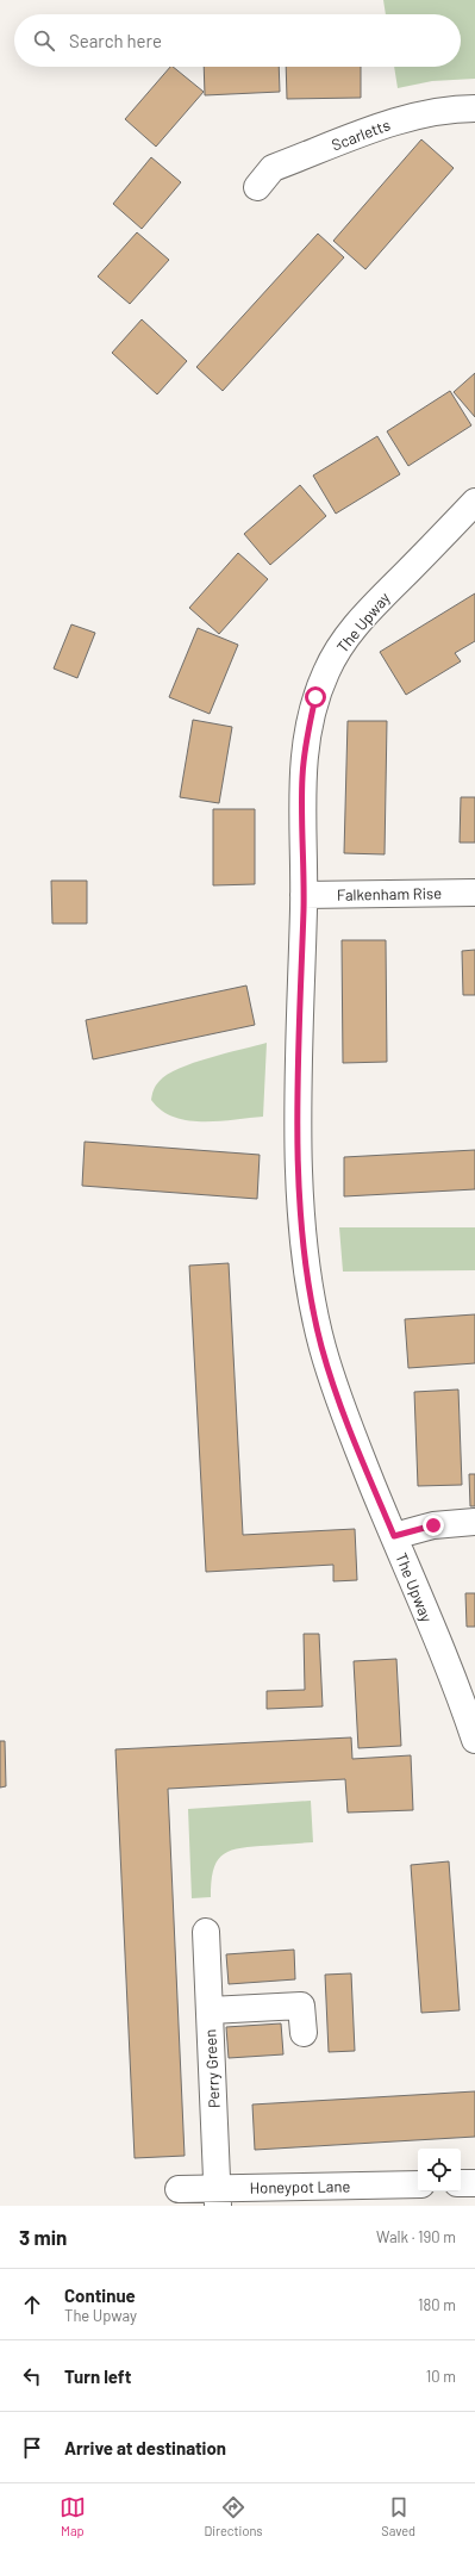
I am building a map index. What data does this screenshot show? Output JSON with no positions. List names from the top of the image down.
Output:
{
  "streets": {
    "street": [
      "Scarletts",
      "The Upway",
      "Falkenham Rise",
      "Perry Green",
      "Honeypot Lane"
    ]
  },
  "crossings": [
    ["The Upway", "Falkenham Rise"],
    ["Perry Green", "Honeypot Lane"]
  ],
  "page": {
    "search": "Search here",
    "heading": ["3 min", "Walk · 190 m"],
    "list": [
      ["Continue", "The Upway", "180 m"],
      ["Turn left", "10 m"],
      "Arrive at destination"
    ],
    "nav": ["Map", "Directions", "Saved"]
  }
}
